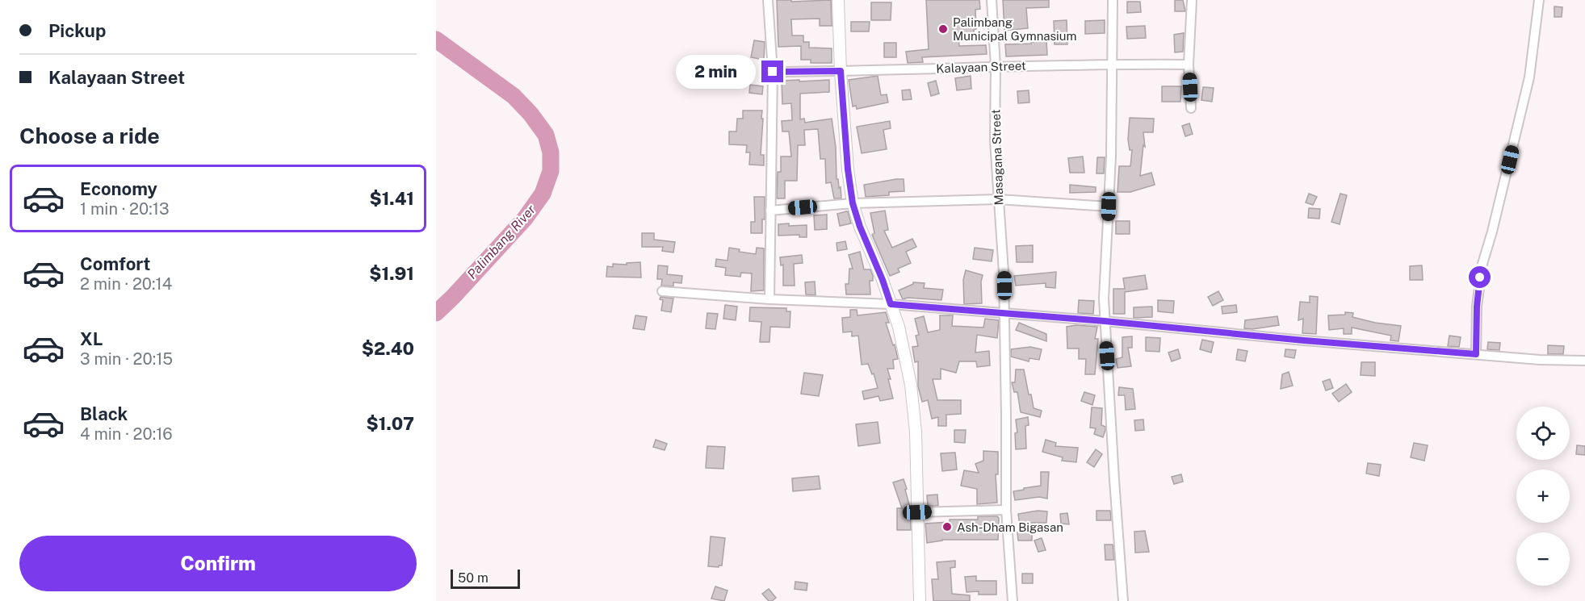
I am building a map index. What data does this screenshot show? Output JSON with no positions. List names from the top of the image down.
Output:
{
  "streets": {
    "street": ["Kalayaan Street", "Masagana Street"]
  },
  "crossings": [
    ["Kalayaan Street", "Masagana Street"]
  ],
  "water": ["Palimbang River"],
  "places": ["Palimbang Municipal Gymnasium", "Ash-Dham Bigasan"],
  "scale_bar": "50 m",
  "page": {
    "banner": ["Pickup", "Kalayaan Street"],
    "bubble": "2 min",
    "heading": "Choose a ride",
    "list": [
      {
        "name": "Economy",
        "note": "1 min · 20:13",
        "value": "$1.41"
      },
      {
        "name": "Comfort",
        "note": "2 min · 20:14",
        "value": "$1.91"
      },
      {
        "name": "XL",
        "note": "3 min · 20:15",
        "value": "$2.40"
      },
      {
        "name": "Black",
        "note": "4 min · 20:16",
        "value": "$1.07"
      }
    ],
    "map_buttons": ["+", "−"],
    "buttons": "Confirm",
    "scale": "50 m"
  }
}
